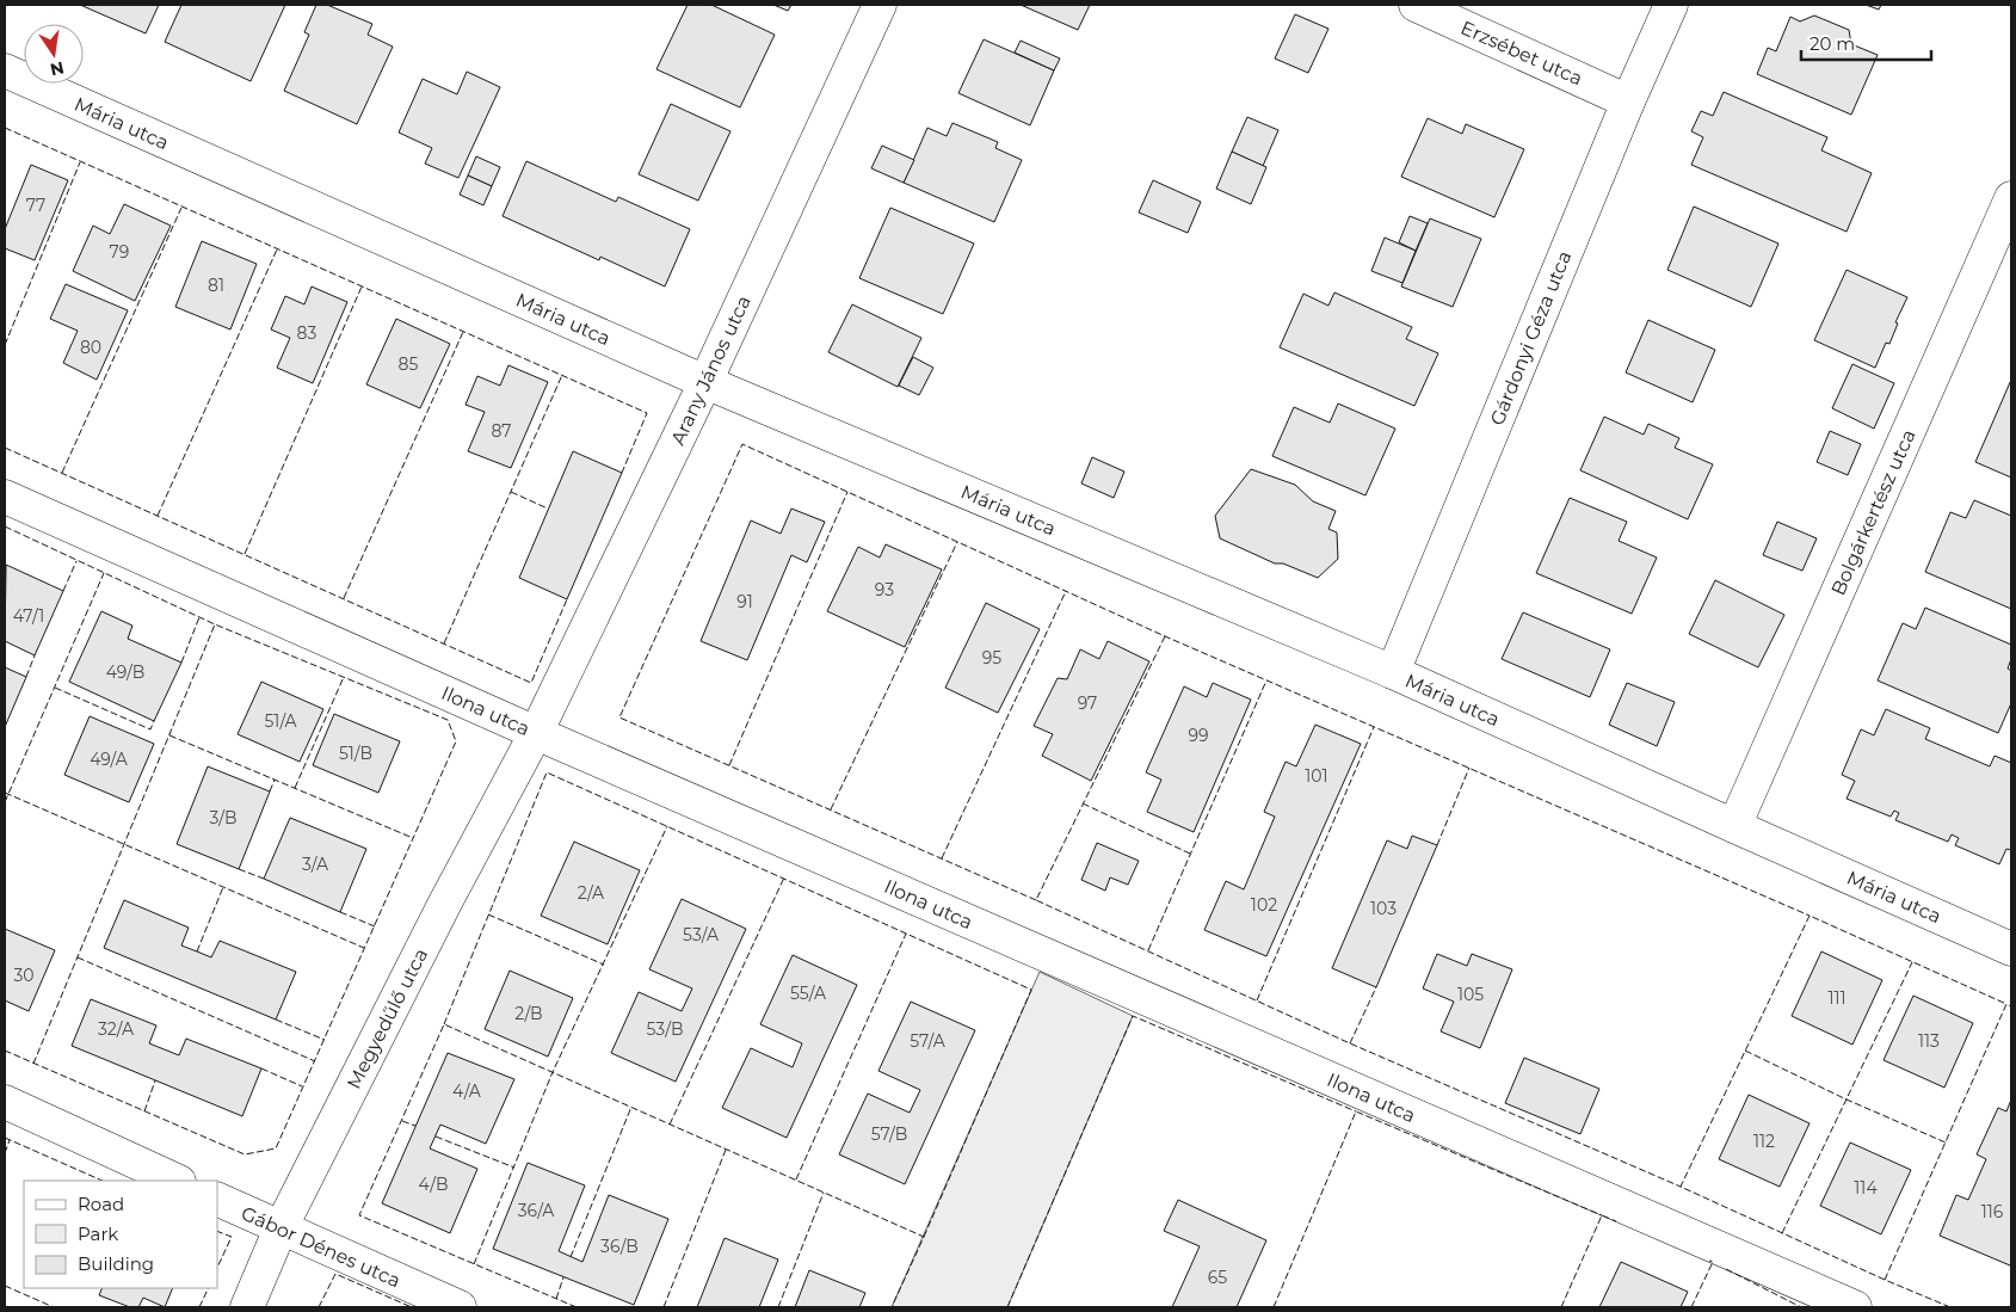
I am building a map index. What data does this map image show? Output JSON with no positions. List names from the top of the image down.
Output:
{
  "streets": {
    "street": [
      "Erzsébet utca",
      "Mária utca",
      "Gárdonyi Géza utca",
      "Arany János utca",
      "Bolgárkertész utca",
      "Ilona utca",
      "Megyedűlő utca",
      "Gábor Dénes utca"
    ]
  },
  "crossings": [
    ["Erzsébet utca", "Gárdonyi Géza utca"],
    ["Mária utca", "Gárdonyi Géza utca"],
    ["Mária utca", "Arany János utca"],
    ["Mária utca", "Bolgárkertész utca"],
    ["Arany János utca", "Ilona utca"],
    ["Arany János utca", "Megyedűlő utca"],
    ["Ilona utca", "Megyedűlő utca"],
    ["Megyedűlő utca", "Gábor Dénes utca"]
  ],
  "house_numbers": [
    "77",
    "79",
    "81",
    "83",
    "80",
    "85",
    "87",
    "93",
    "91",
    "47/1",
    "95",
    "49/B",
    "97",
    "51/A",
    "99",
    "51/B",
    "49/A",
    "101",
    "3/B",
    "3/A",
    "2/A",
    "102",
    "103",
    "53/A",
    "30",
    "55/A",
    "105",
    "111",
    "2/B",
    "32/A",
    "53/B",
    "57/A",
    "113",
    "4/A",
    "57/B",
    "112",
    "4/B",
    "114",
    "36/A",
    "116",
    "36/B",
    "65"
  ],
  "legend": ["Road", "Park", "Building"],
  "scale_bar": "20 m",
  "north": "bottom"
}
